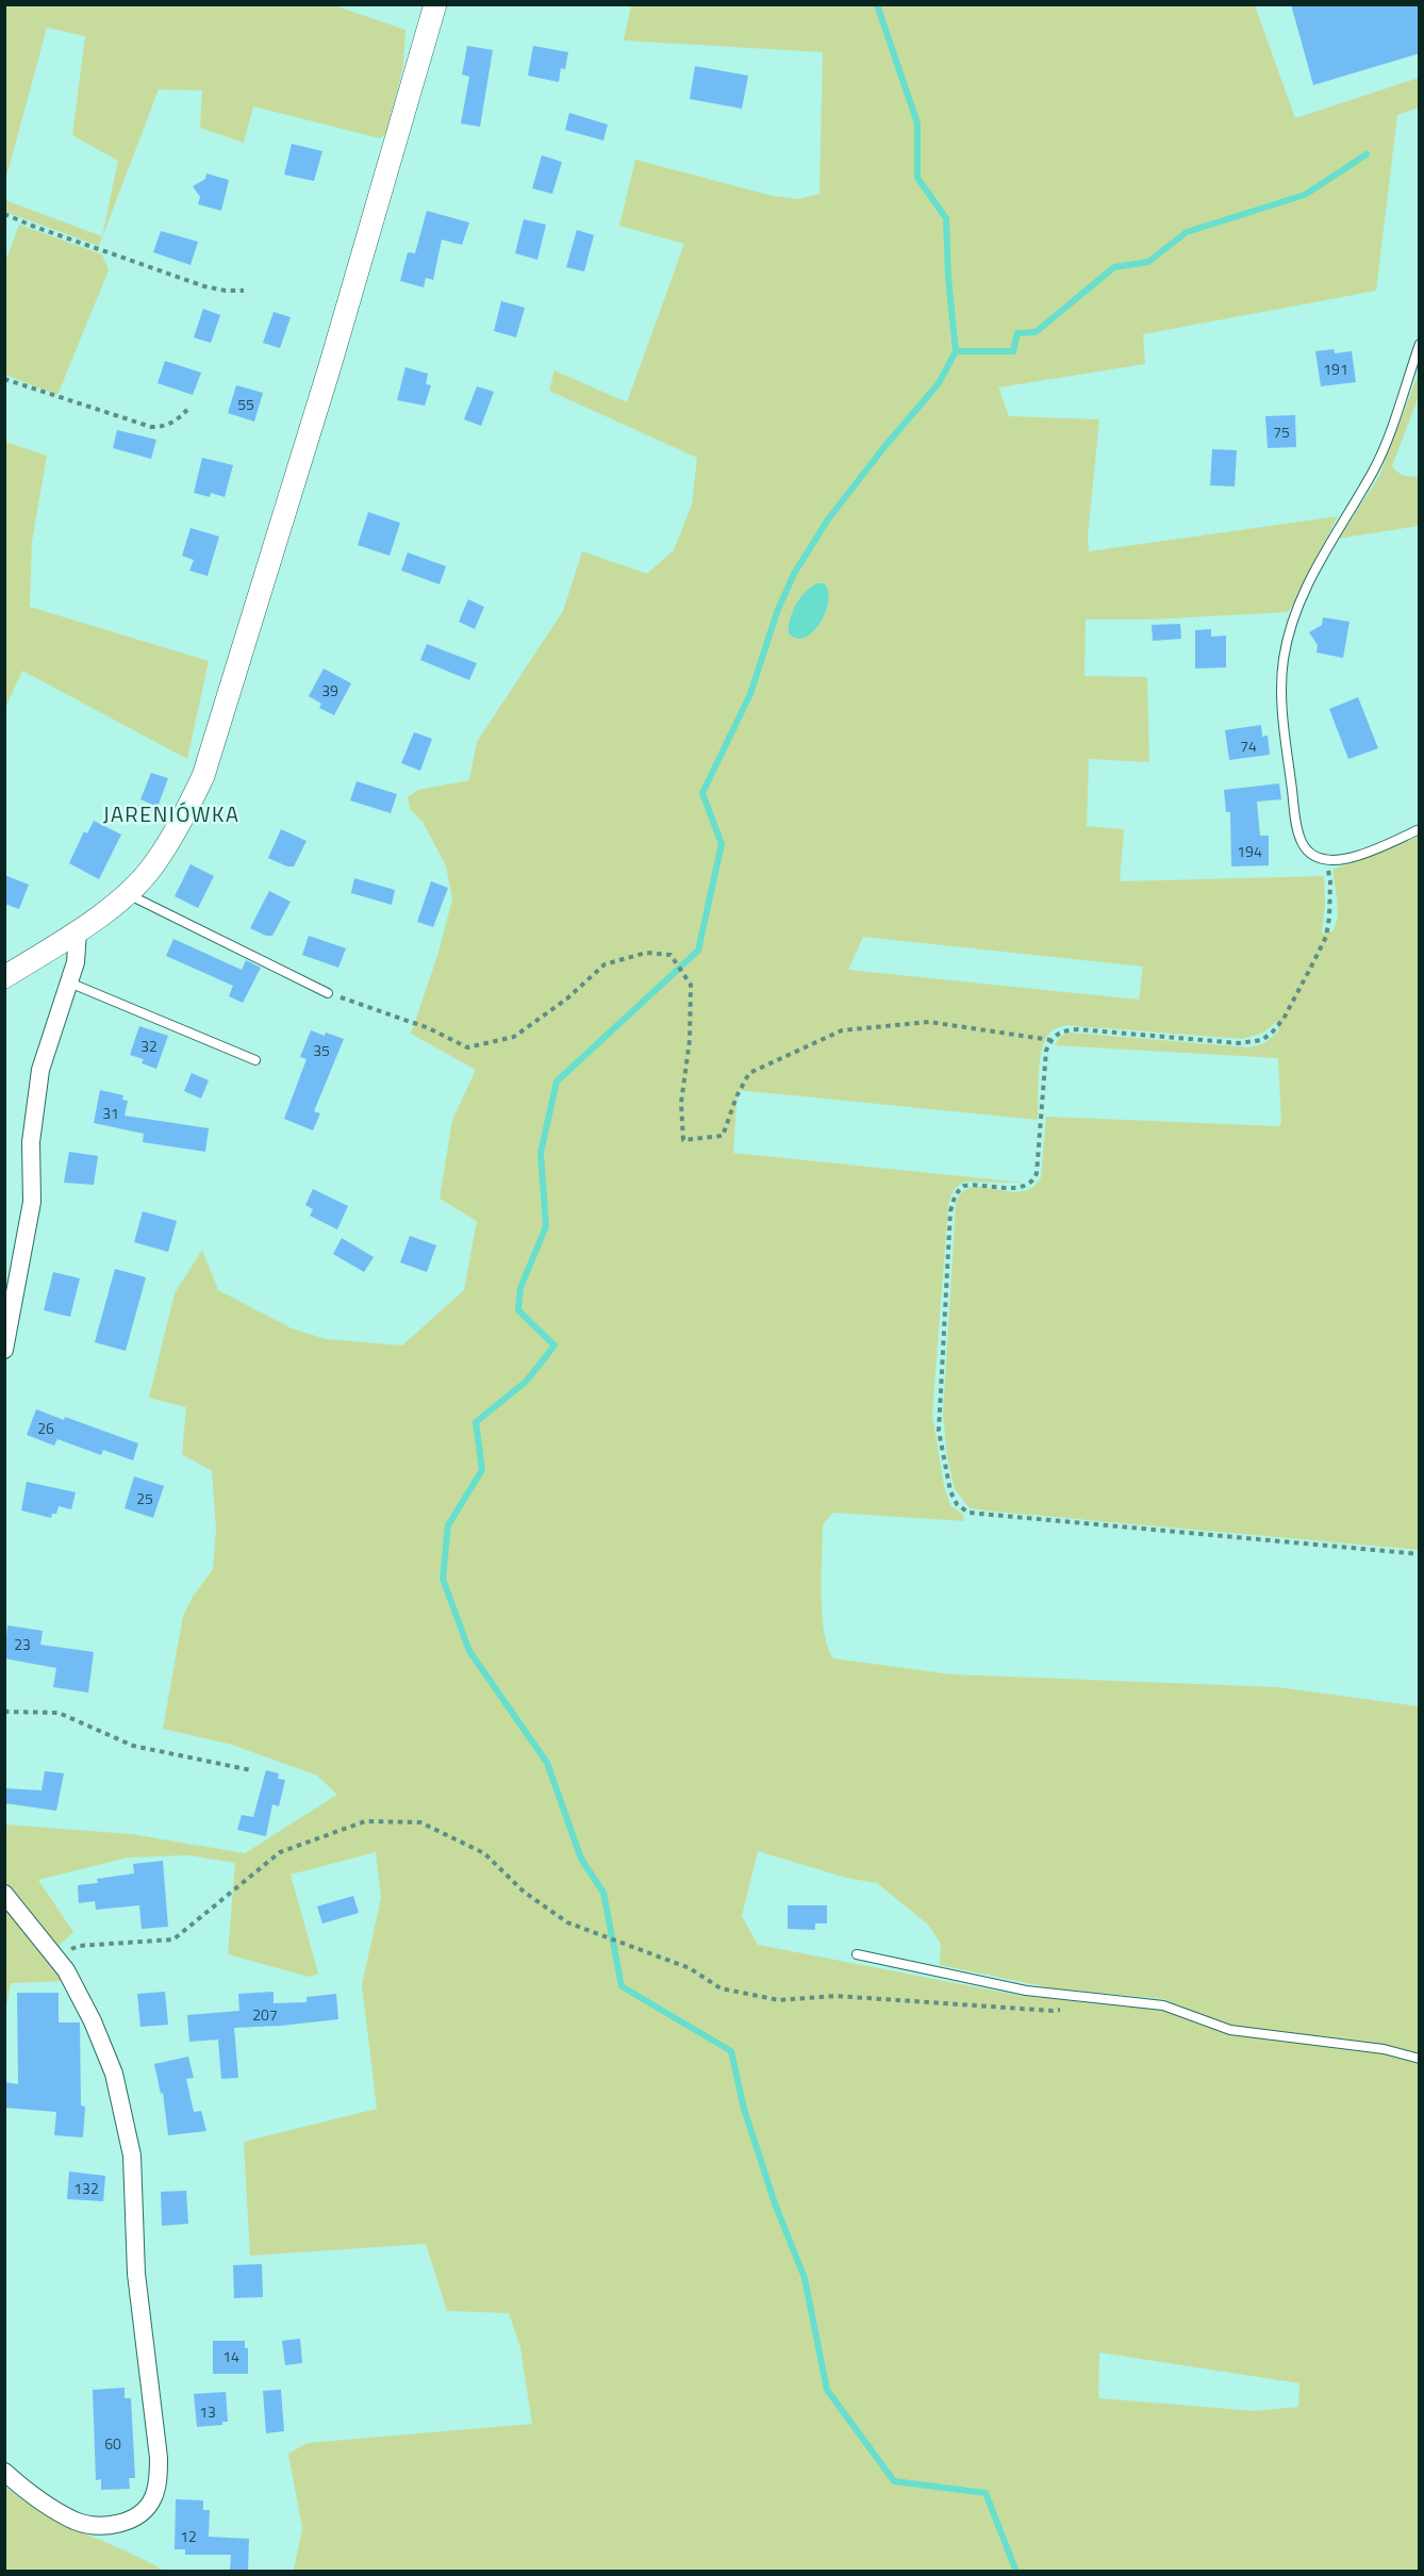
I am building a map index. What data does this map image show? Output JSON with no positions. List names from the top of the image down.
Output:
{
  "districts": ["JARENIÓWKA"],
  "house_numbers": [
    "191",
    "55",
    "75",
    "39",
    "74",
    "194",
    "32",
    "35",
    "31",
    "26",
    "25",
    "23",
    "207",
    "132",
    "14",
    "13",
    "60",
    "12"
  ]
}
